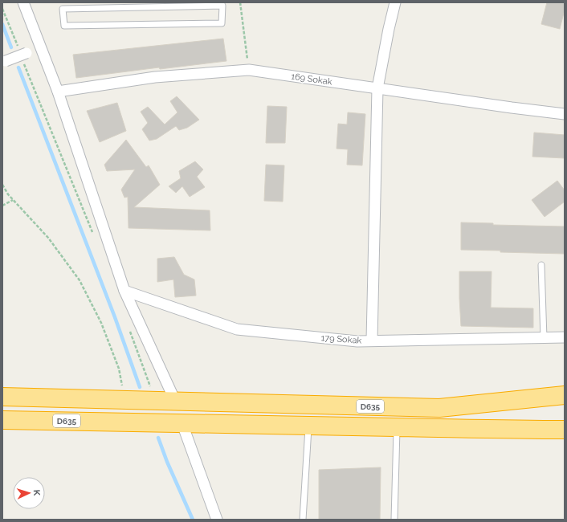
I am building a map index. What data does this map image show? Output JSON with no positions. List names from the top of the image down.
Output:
{
  "streets": {
    "highway": ["D635"],
    "street": ["169 Sokak", "179 Sokak"]
  },
  "north": "right"
}
